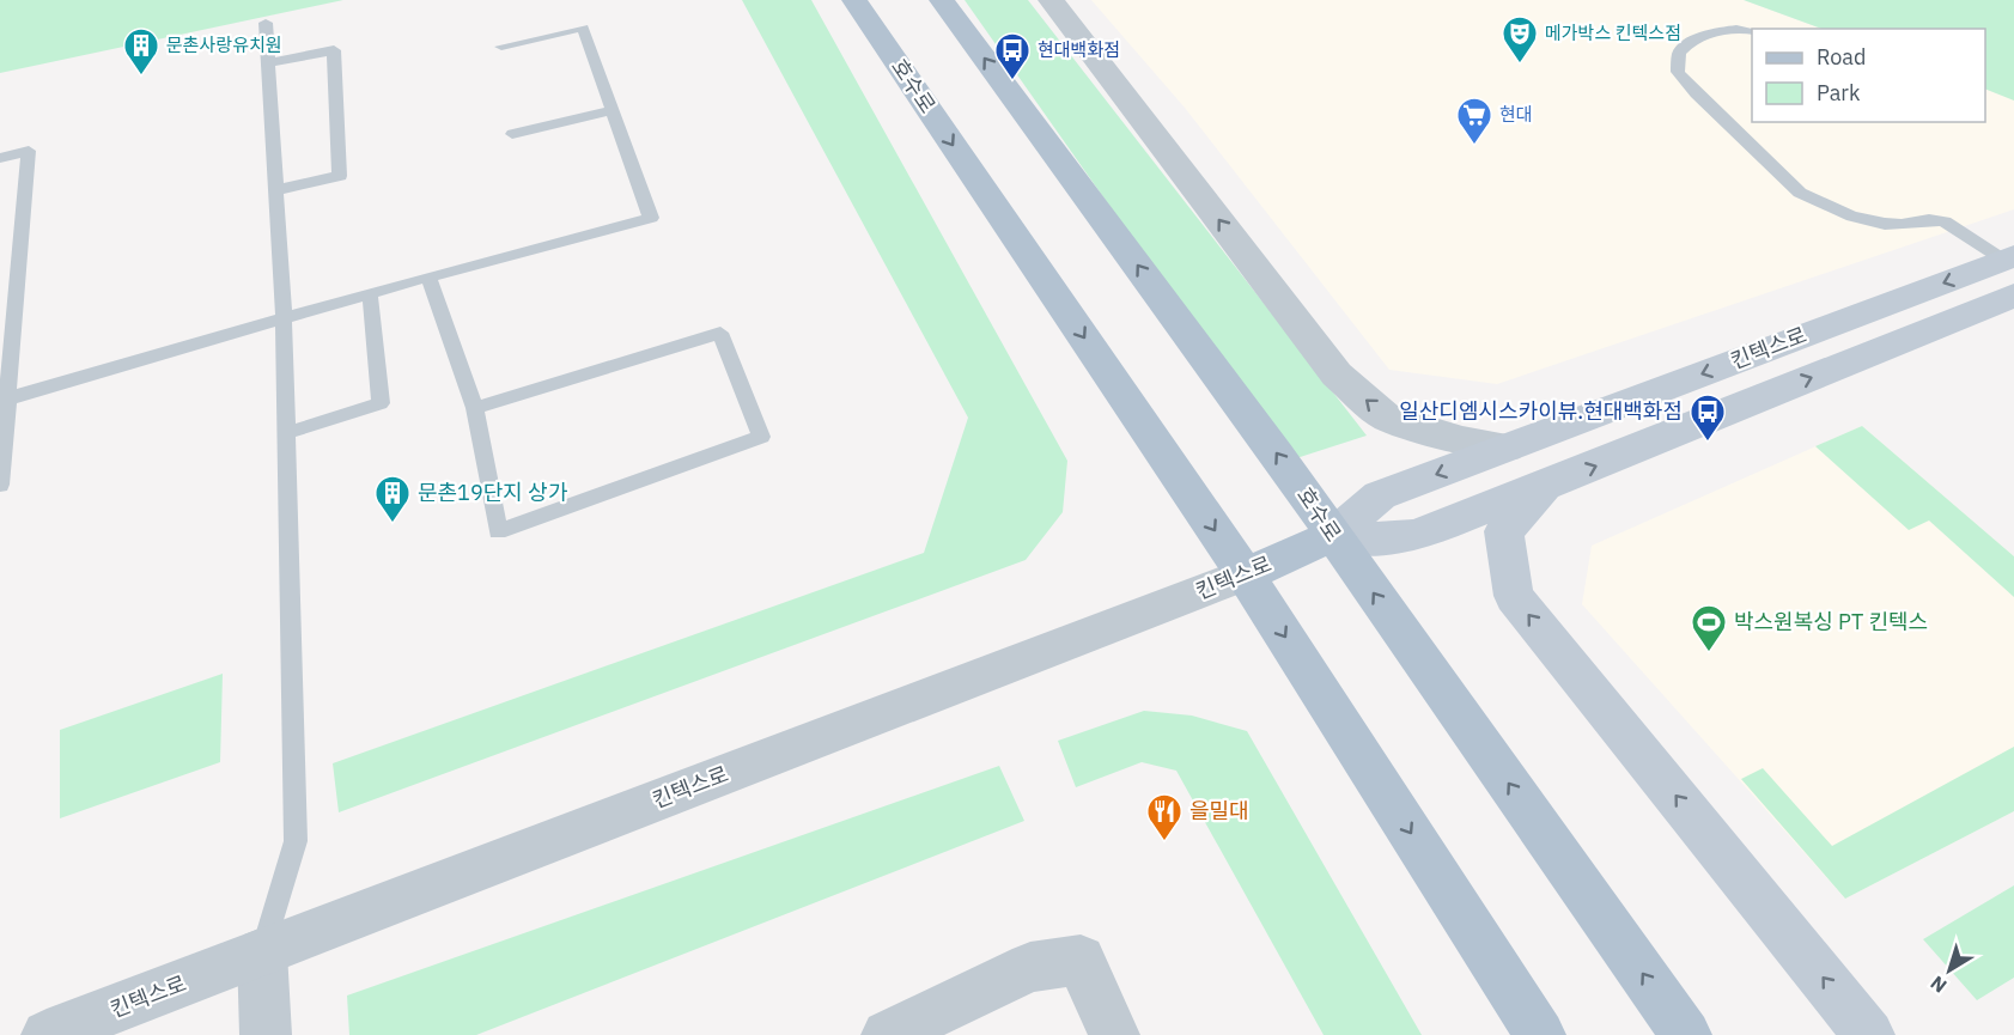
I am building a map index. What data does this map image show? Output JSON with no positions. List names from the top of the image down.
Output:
{
  "streets": {
    "main road": ["호수로", "킨텍스로"]
  },
  "crossings": [
    ["호수로", "킨텍스로"]
  ],
  "places": {
    "theatre": ["메가박스 킨텍스점"],
    "building": ["문촌사랑유치원", "문촌19단지 상가"],
    "bus stop": ["현대백화점", "일산디엠시스카이뷰.현대백화점"],
    "supermarket": ["현대"],
    "sports": ["박스원복싱 PT 킨텍스"],
    "restaurant": ["을밀대"]
  },
  "legend": ["Road", "Park"],
  "north": "bottom left"
}
